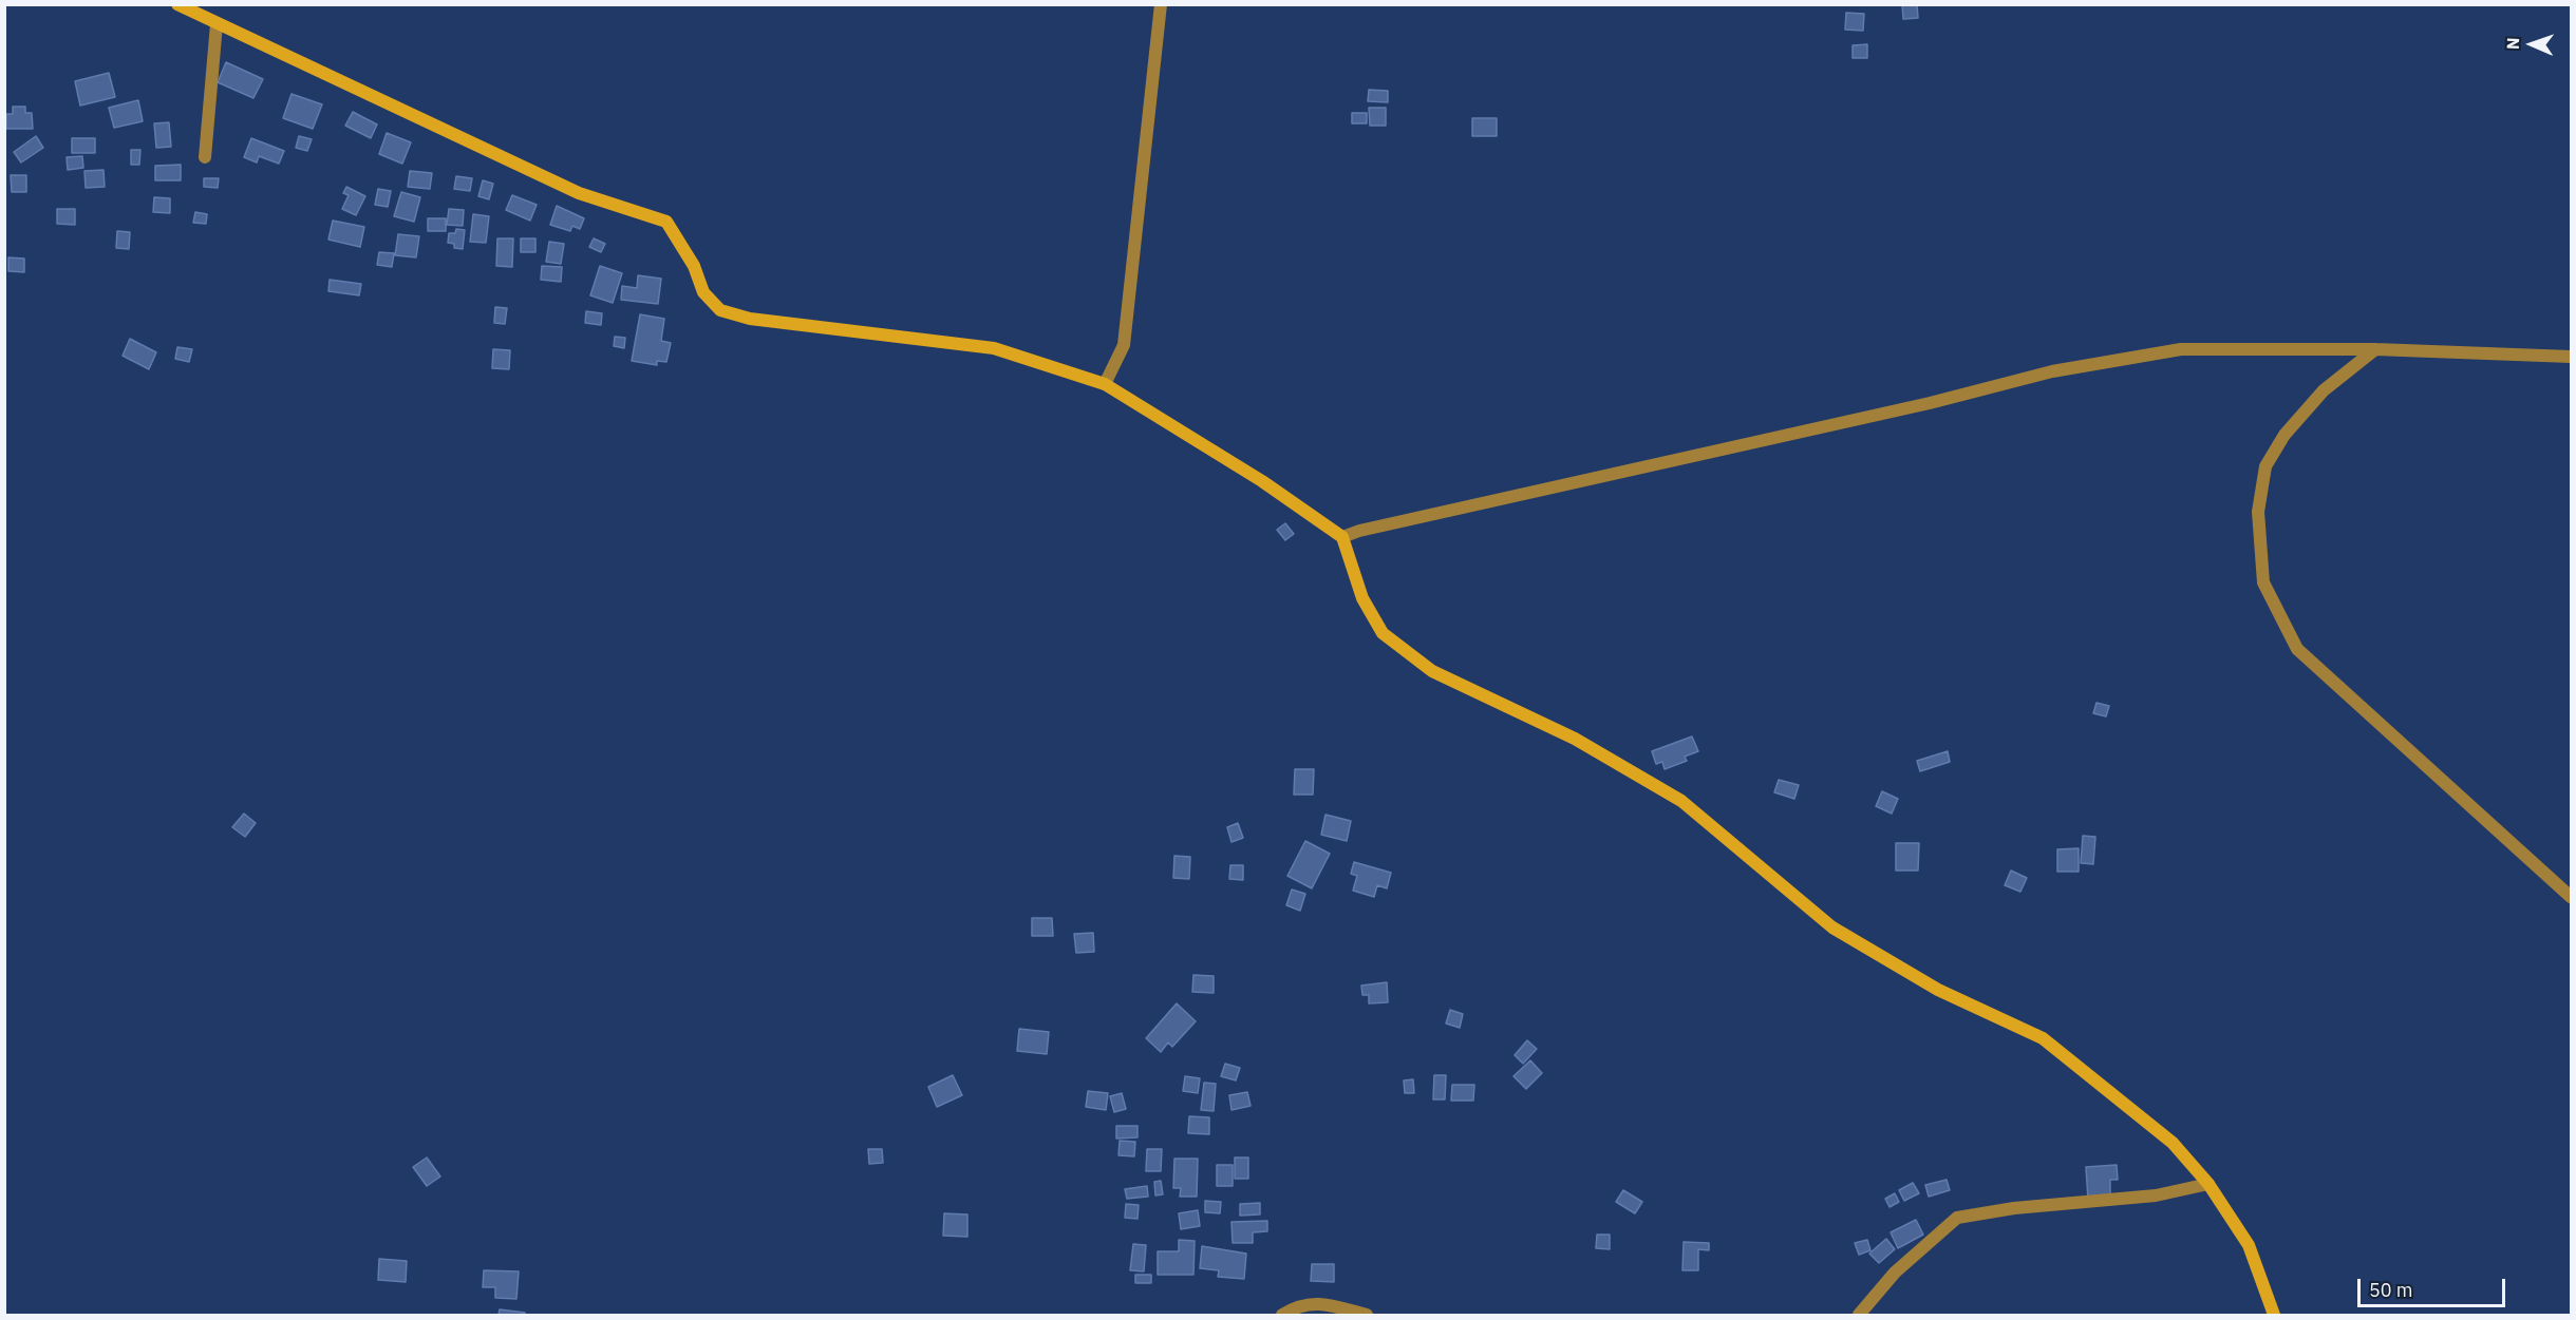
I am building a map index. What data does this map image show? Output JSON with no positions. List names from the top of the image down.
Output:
{
  "scale_bar": "50 m",
  "north": "left"
}
